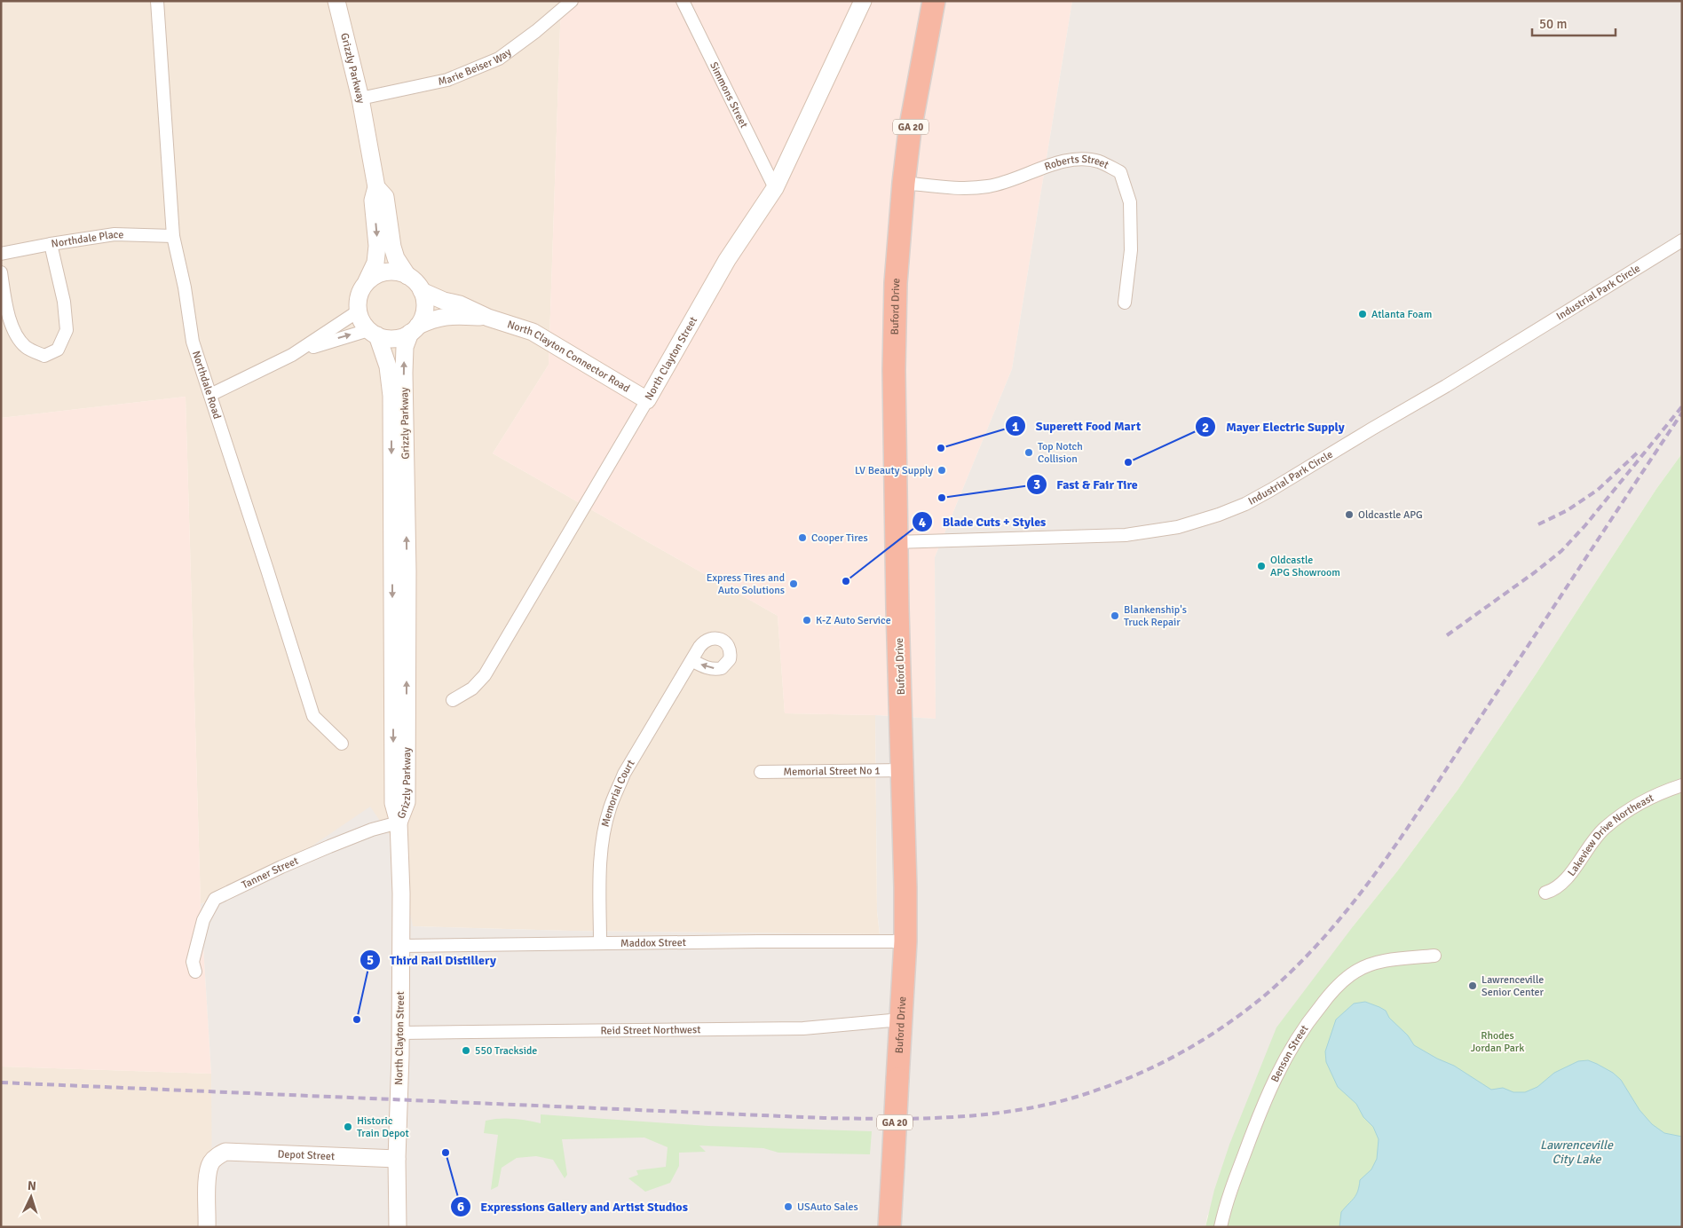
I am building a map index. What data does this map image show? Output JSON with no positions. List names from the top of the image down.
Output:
{
  "streets": {
    "highway": ["GA 20", "Buford Drive"],
    "street": [
      "Marie Beiser Way",
      "Grizzly Parkway",
      "Simmons Street",
      "Roberts Street",
      "Northdale Place",
      "Industrial Park Circle",
      "North Clayton Connector Road",
      "North Clayton Street",
      "Northdale Road",
      "Memorial Street No 1",
      "Memorial Court",
      "Lakeview Drive Northeast",
      "Tanner Street",
      "Maddox Street",
      "Reid Street Northwest",
      "Benson Street",
      "Depot Street"
    ]
  },
  "crossings": [
    ["Marie Beiser Way", "Grizzly Parkway"],
    ["Grizzly Parkway", "North Clayton Connector Road"],
    ["Grizzly Parkway", "North Clayton Street"],
    ["Grizzly Parkway", "Tanner Street"],
    ["Simmons Street", "North Clayton Street"],
    ["Roberts Street", "Buford Drive"],
    ["Northdale Place", "Northdale Road"],
    ["Industrial Park Circle", "Buford Drive"],
    ["Buford Drive", "Memorial Street No 1"],
    ["Buford Drive", "Maddox Street"],
    ["Buford Drive", "Reid Street Northwest"],
    ["North Clayton Connector Road", "North Clayton Street"],
    ["North Clayton Street", "Tanner Street"],
    ["North Clayton Street", "Maddox Street"],
    ["North Clayton Street", "Reid Street Northwest"],
    ["North Clayton Street", "Depot Street"],
    ["Memorial Court", "Maddox Street"]
  ],
  "water": ["Lawrenceville City Lake"],
  "parks": ["Rhodes Jordan Park"],
  "places": [
    "Atlanta Foam",
    "Superett Food Mart",
    "Top Notch Collision",
    "Mayer Electric Supply",
    "LV Beauty Supply",
    "Fast & Fair Tire",
    "Oldcastle APG",
    "Cooper Tires",
    "Oldcastle APG Showroom",
    "Blade Cuts + Styles",
    "Express Tires and Auto Solutions",
    "Blankenship's Truck Repair",
    "K-Z Auto Service",
    "Lawrenceville Senior Center",
    "Third Rail Distillery",
    "550 Trackside",
    "Historic Train Depot",
    "Expressions Gallery and Artist Studios",
    "USAuto Sales"
  ],
  "scale_bar": "50 m",
  "north": "top"
}
